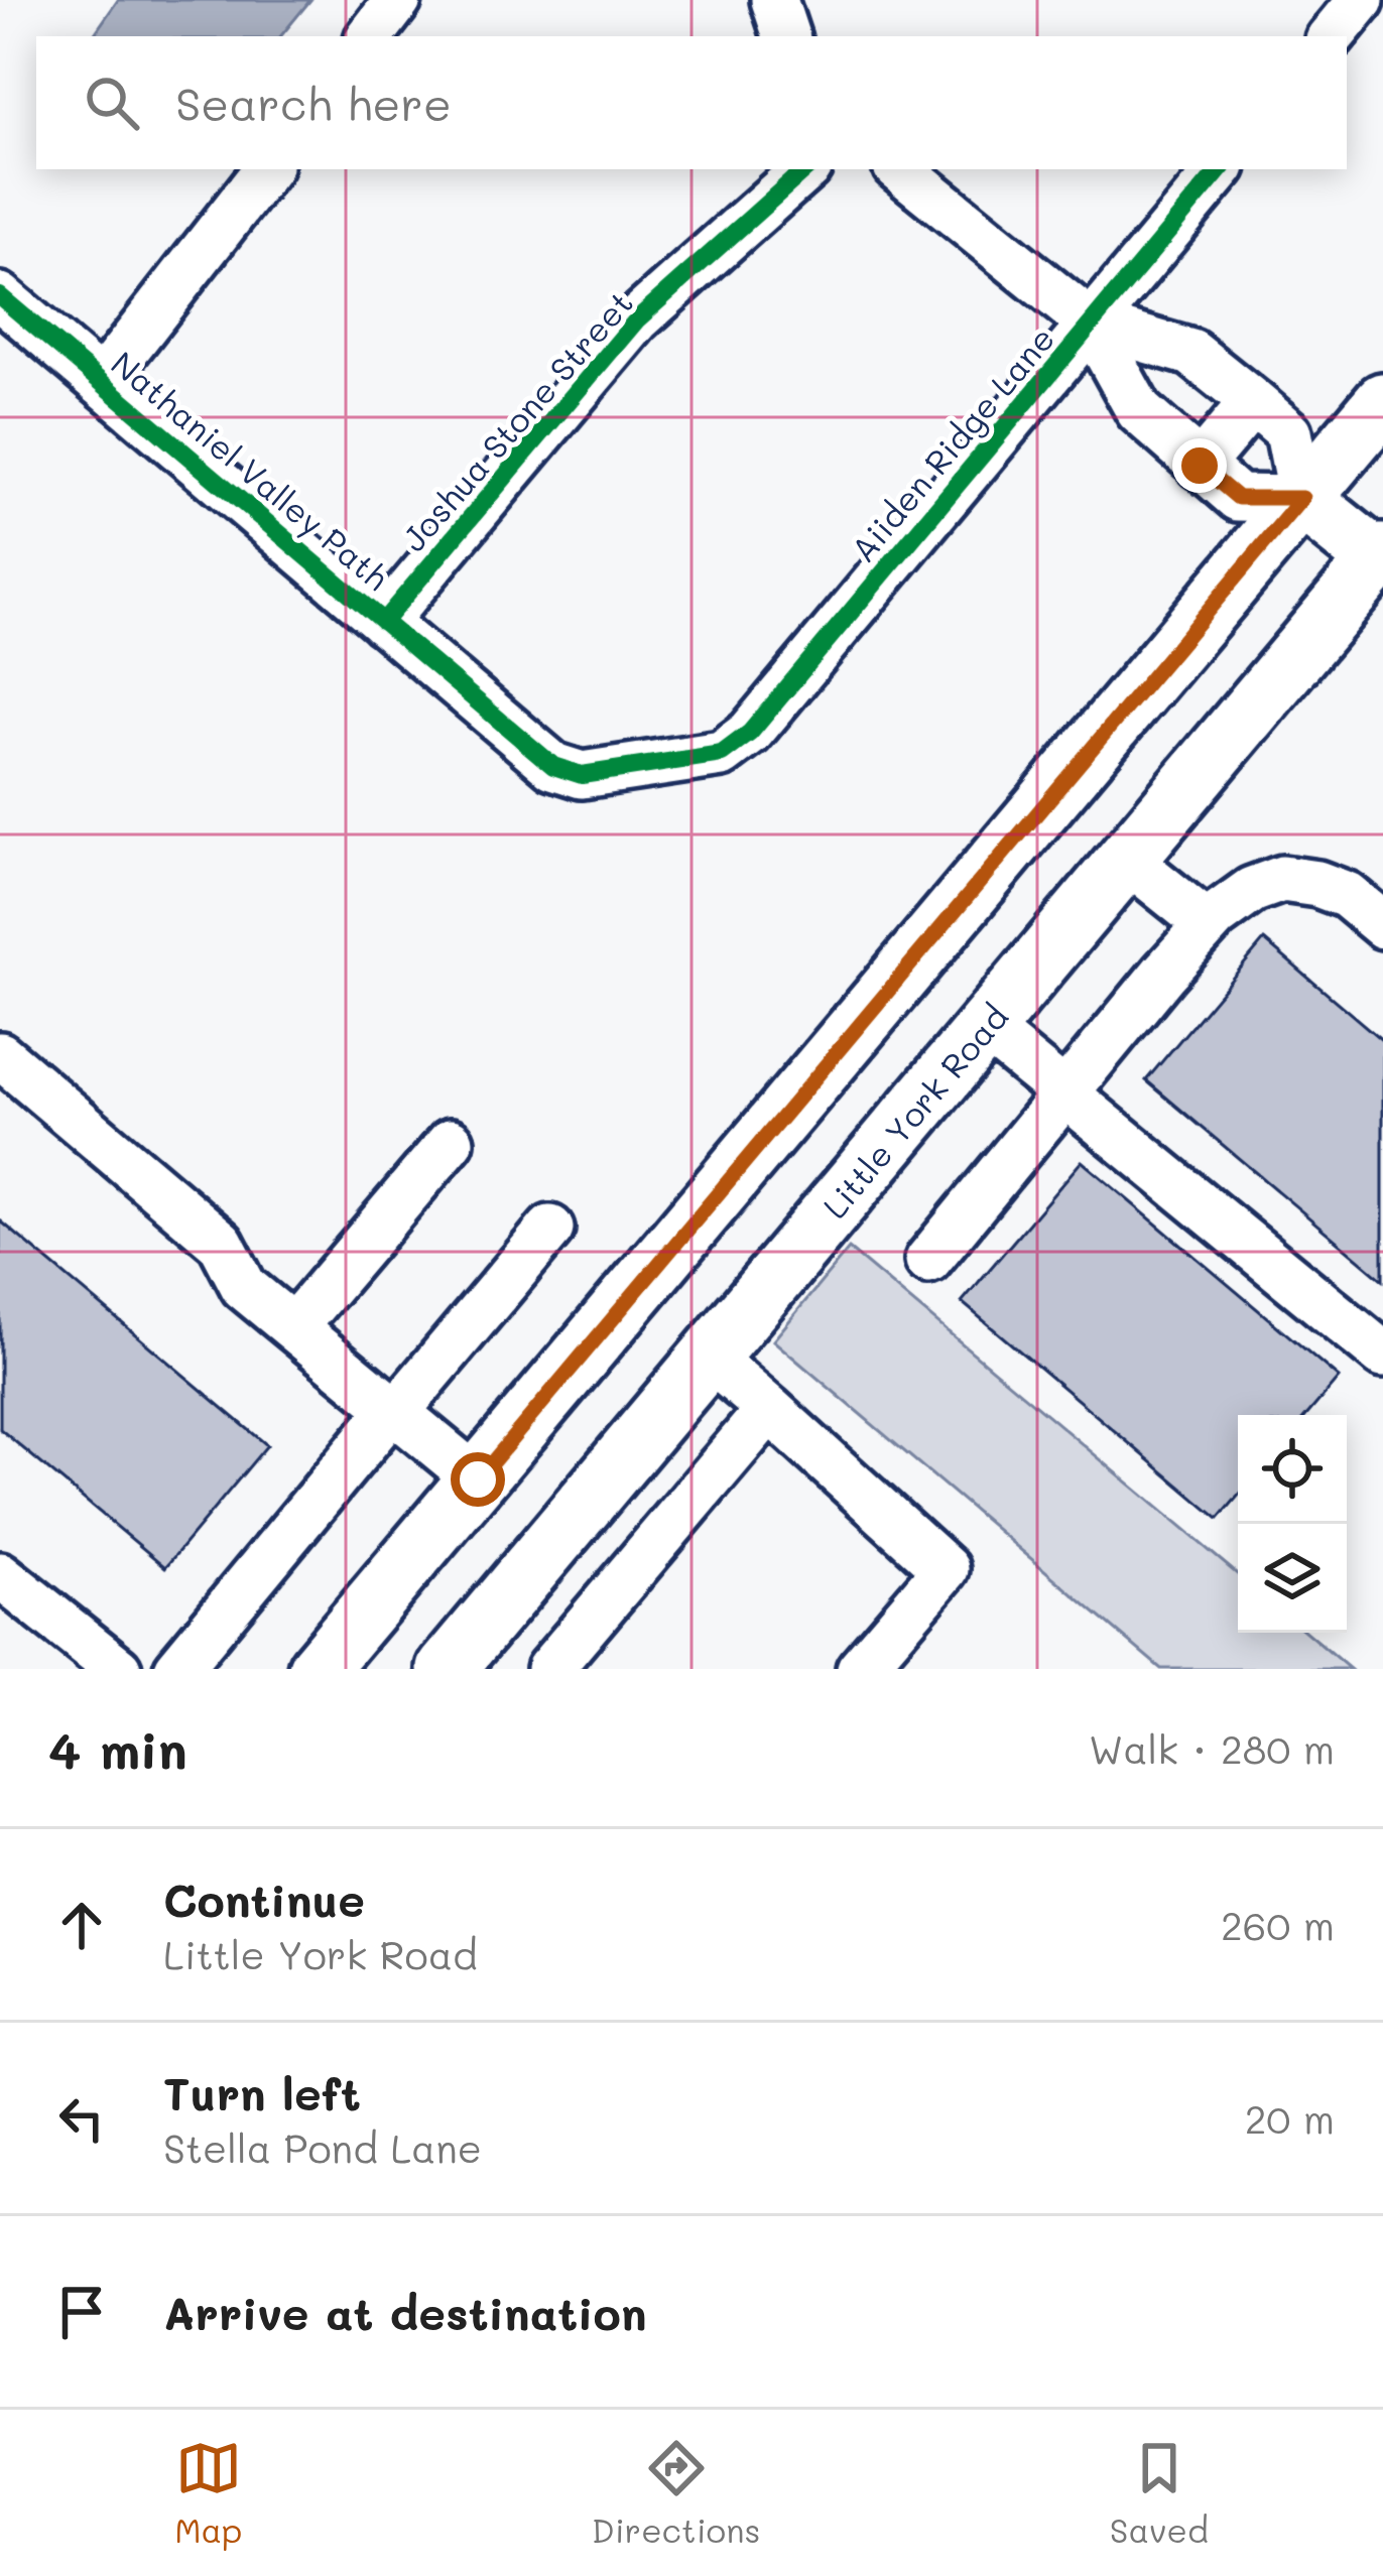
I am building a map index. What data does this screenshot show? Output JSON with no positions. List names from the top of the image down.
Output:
{
  "streets": {
    "main road": ["Little York Road"],
    "street": ["Joshua Stone Street", "Aiiden Ridge Lane", "Nathaniel Valley Path"]
  },
  "crossings": [
    ["Joshua Stone Street", "Nathaniel Valley Path"],
    ["Aiiden Ridge Lane", "Nathaniel Valley Path"]
  ],
  "page": {
    "search": "Search here",
    "heading": ["4 min", "Walk · 280 m"],
    "list": [
      ["Continue", "Little York Road", "260 m"],
      ["Turn left", "Stella Pond Lane", "20 m"],
      "Arrive at destination"
    ],
    "nav": ["Map", "Directions", "Saved"]
  }
}
